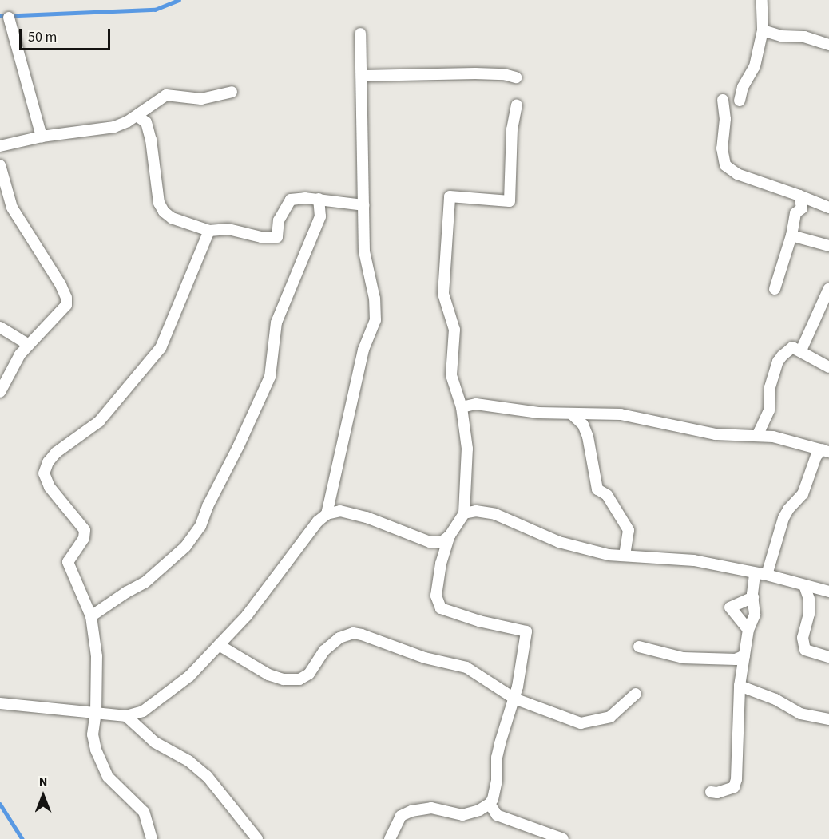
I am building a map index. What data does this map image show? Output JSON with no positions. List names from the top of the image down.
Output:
{
  "scale_bar": "50 m",
  "north": "top"
}
